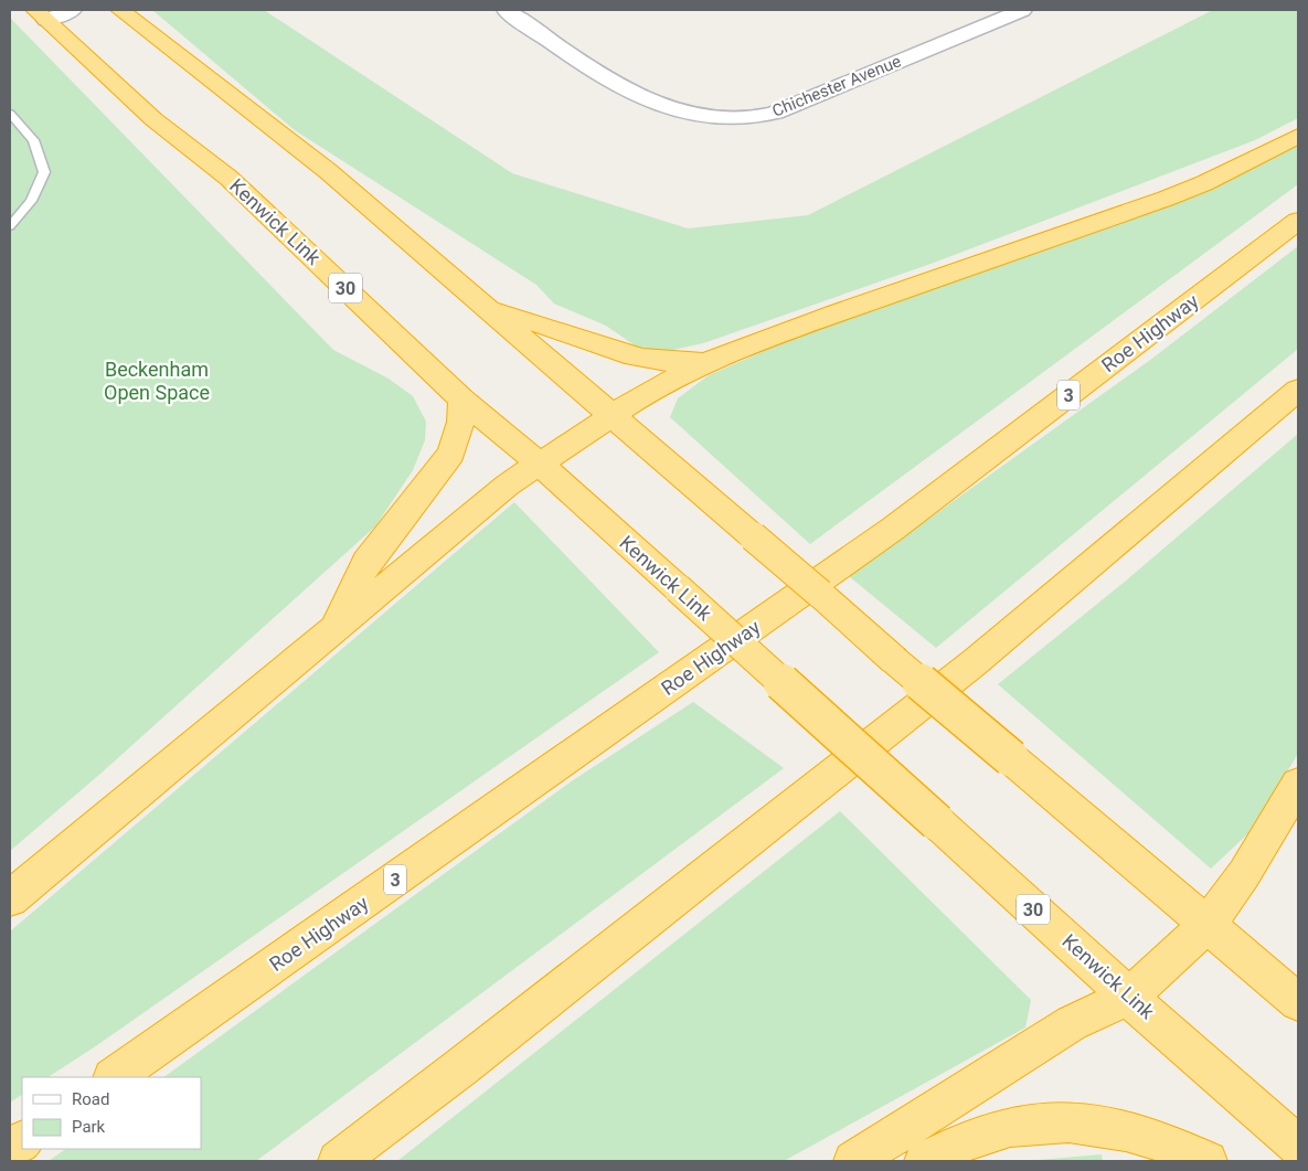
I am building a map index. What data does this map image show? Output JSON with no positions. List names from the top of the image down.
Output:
{
  "streets": {
    "highway": [
      "Kenwick Link",
      "30",
      "Roe Highway",
      "3"
    ],
    "street": ["Chichester Avenue"]
  },
  "parks": ["Beckenham Open Space"],
  "legend": ["Road", "Park"]
}
